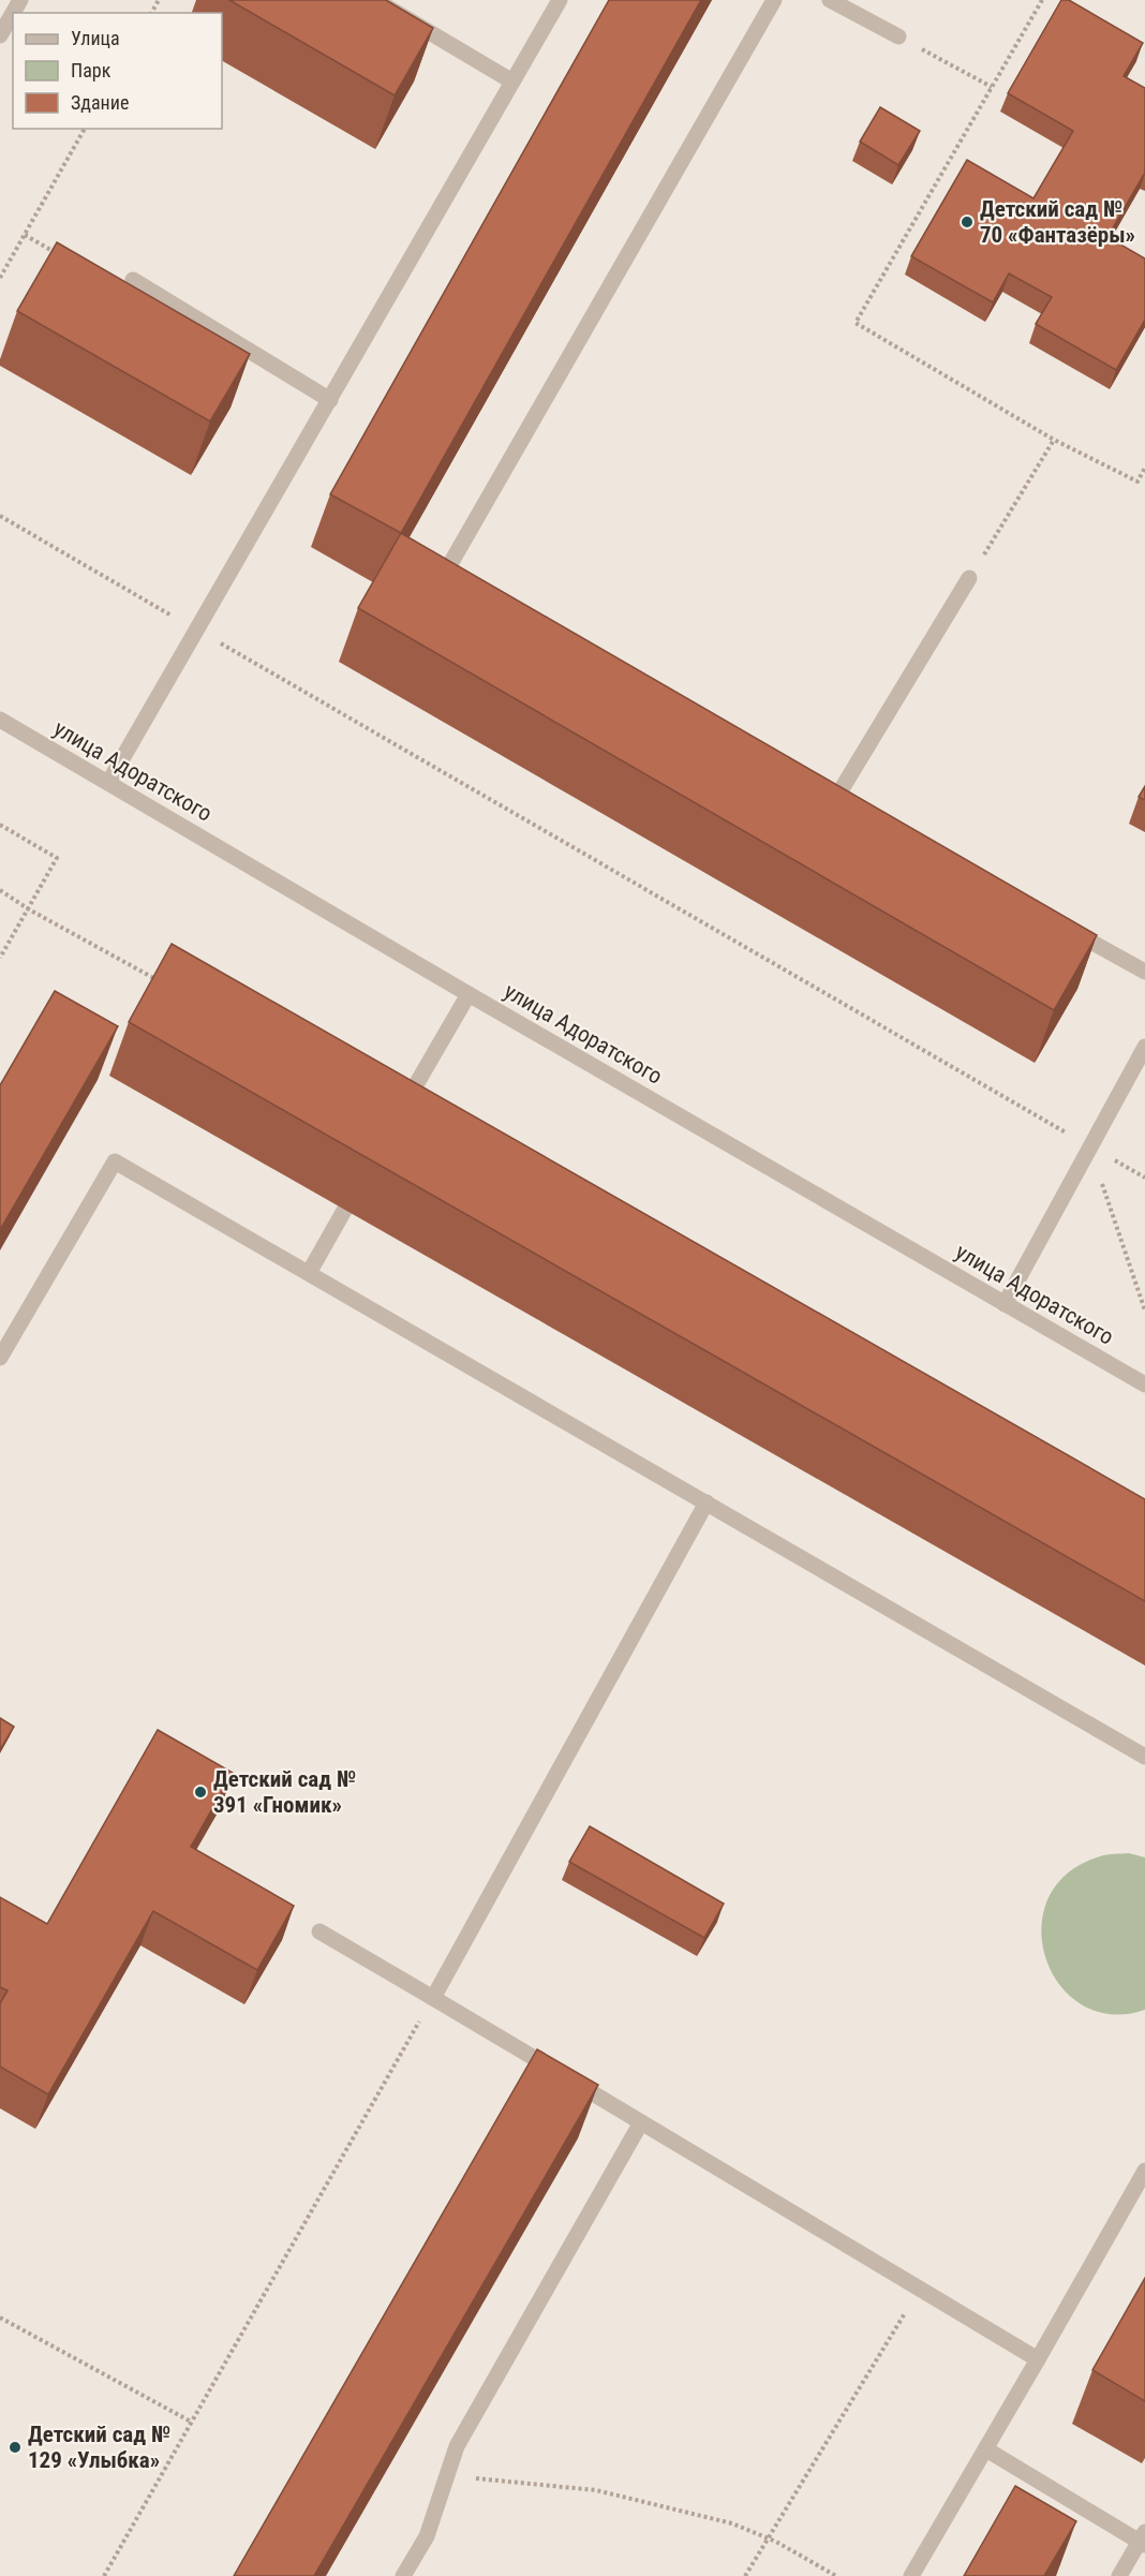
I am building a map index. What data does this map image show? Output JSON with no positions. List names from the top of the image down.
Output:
{
  "streets": {
    "street": ["улица Адоратского"]
  },
  "places": ["Детский сад № 70 «Фантазёры»", "Детский сад № 391 «Гномик»", "Детский сад № 129 «Улыбка»"],
  "legend": ["Улица", "Парк", "Здание"]
}
